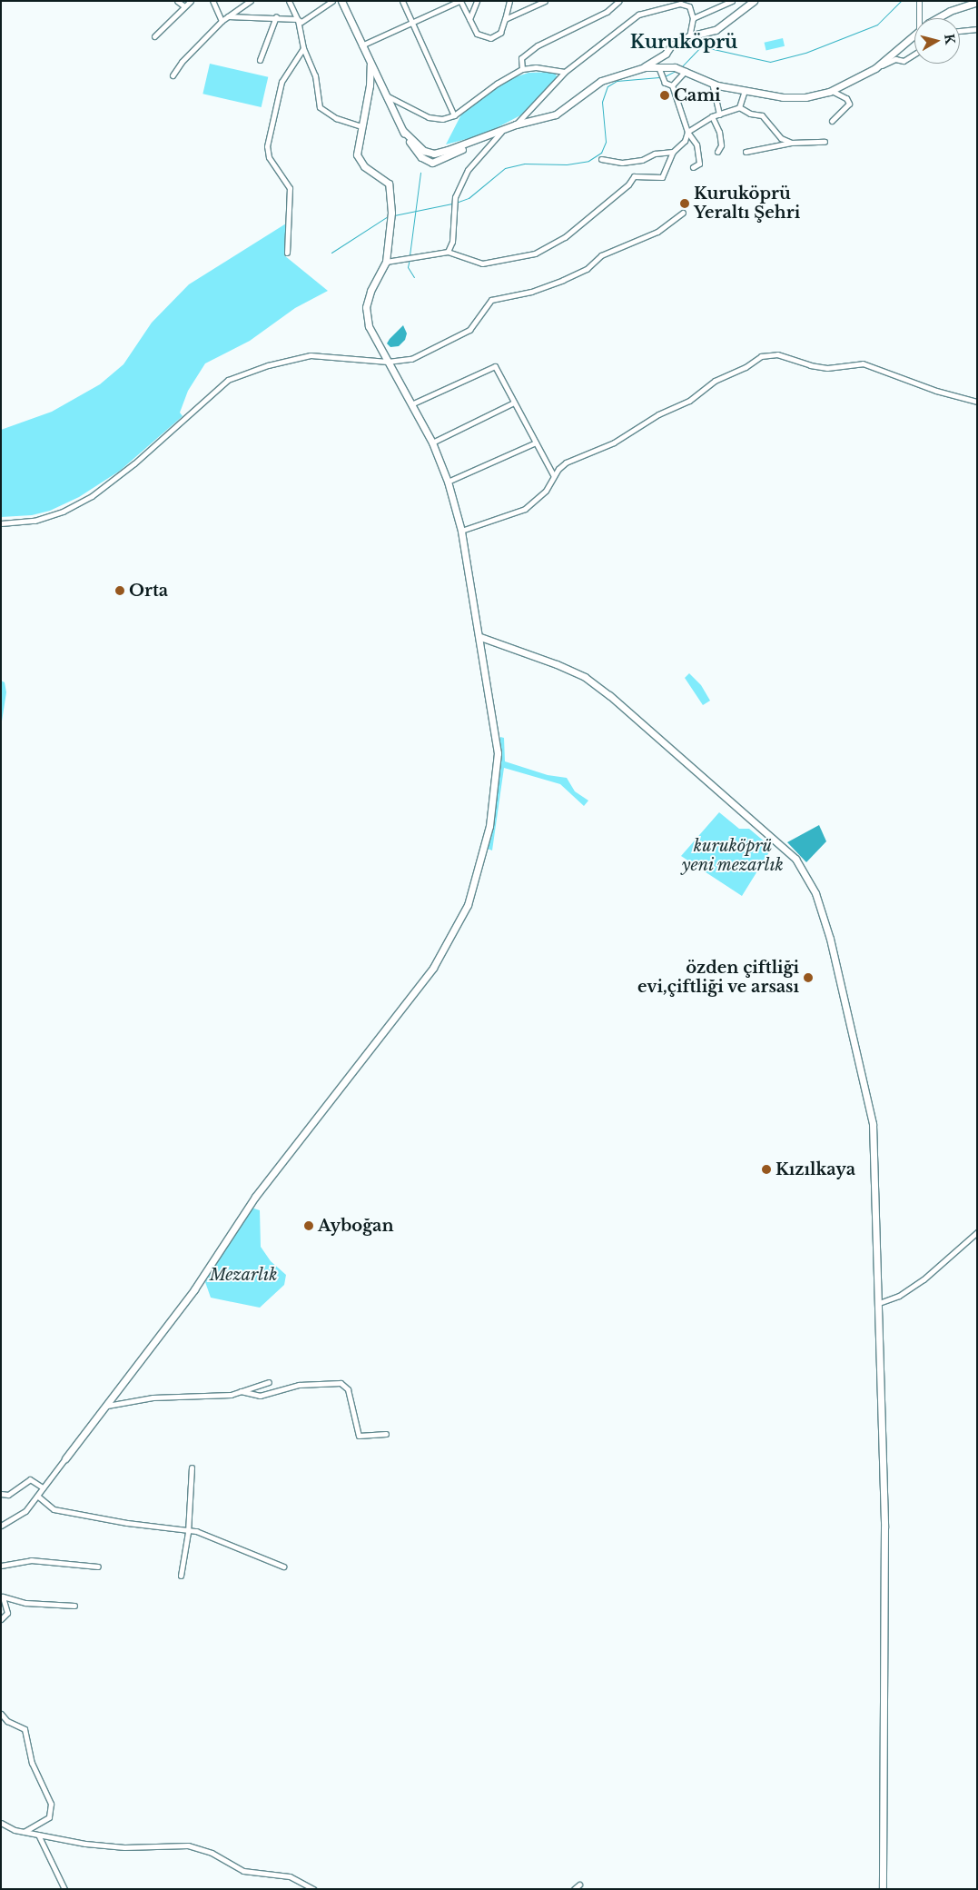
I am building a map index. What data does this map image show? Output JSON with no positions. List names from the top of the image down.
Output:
{
  "districts": ["Kuruköprü"],
  "parks": ["kuruköprü yeni mezarlık", "Mezarlık"],
  "places": [
    "Cami",
    "Kuruköprü Yeraltı Şehri",
    "Orta",
    "özden çiftliği evi,çiftliği ve arsası",
    "Kızılkaya",
    "Ayboğan"
  ],
  "north": "right"
}
